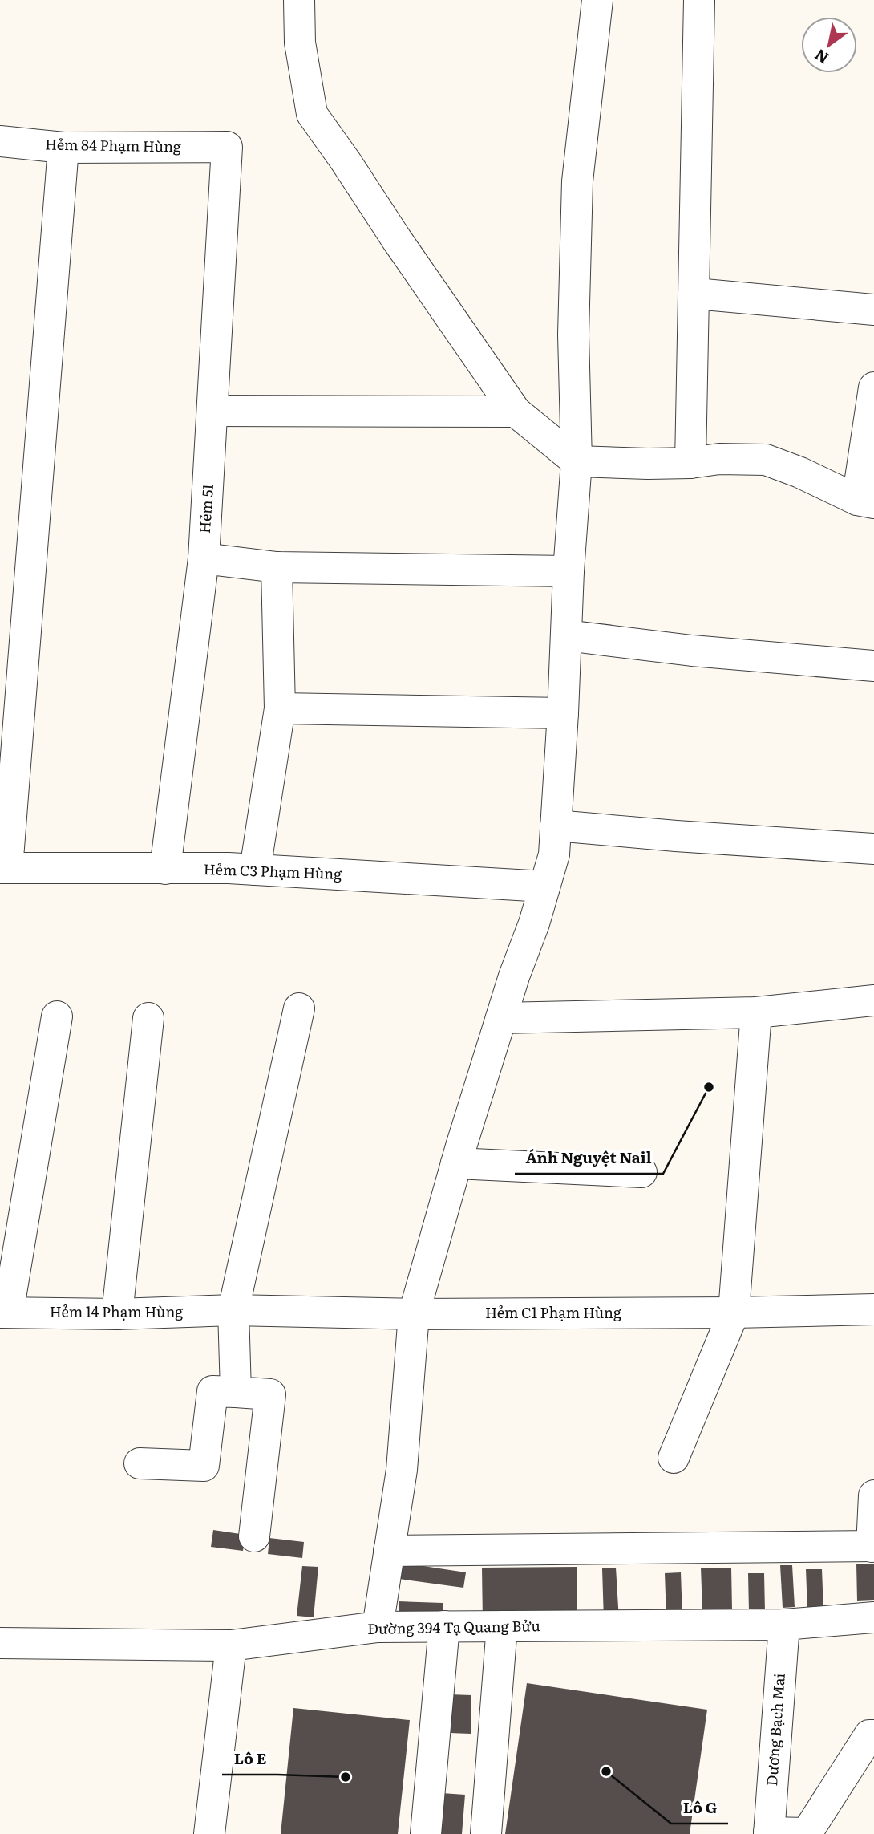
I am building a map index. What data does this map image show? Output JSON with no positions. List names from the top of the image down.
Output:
{
  "streets": {
    "street": [
      "Hẻm 84 Phạm Hùng",
      "Hẻm 51",
      "Hẻm C3 Phạm Hùng",
      "Hẻm 14 Phạm Hùng",
      "Hẻm C1 Phạm Hùng",
      "Đường 394 Tạ Quang Bửu",
      "Dương Bạch Mai"
    ]
  },
  "crossings": [
    ["Hẻm 84 Phạm Hùng", "Hẻm 51"],
    ["Hẻm 51", "Hẻm C3 Phạm Hùng"],
    ["Hẻm 14 Phạm Hùng", "Hẻm C1 Phạm Hùng"],
    ["Đường 394 Tạ Quang Bửu", "Dương Bạch Mai"]
  ],
  "places": ["Ánh Nguyệt Nail", "Lô G", "Lô E"],
  "north": "bottom left"
}
